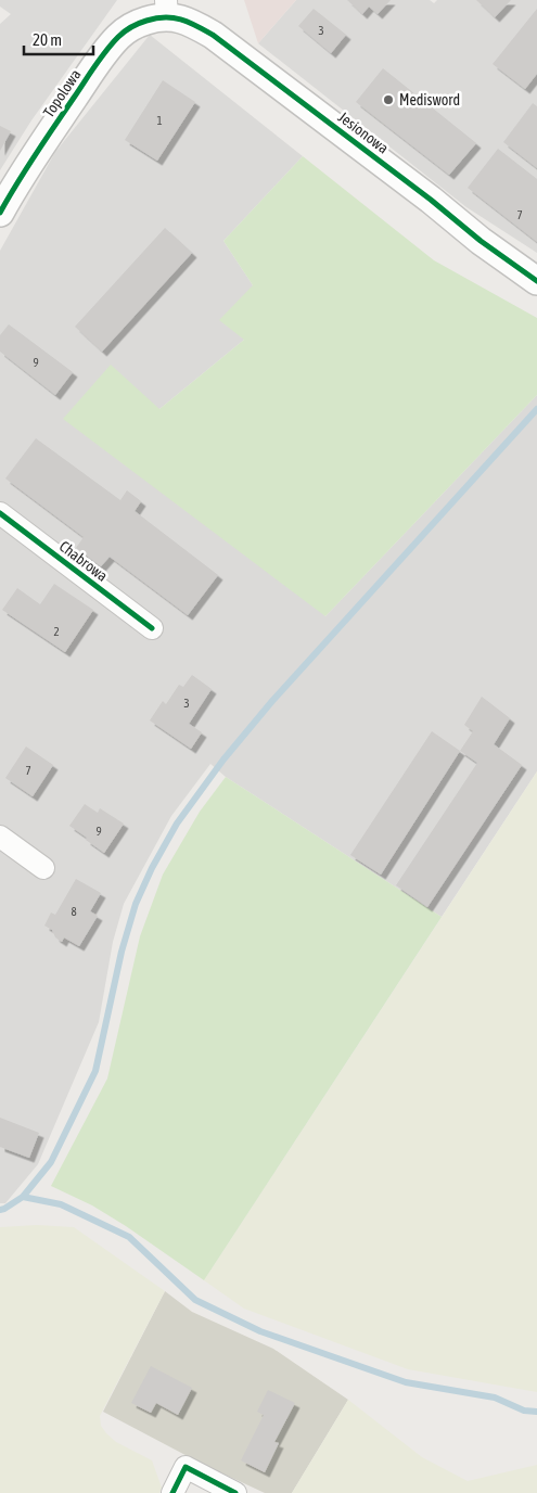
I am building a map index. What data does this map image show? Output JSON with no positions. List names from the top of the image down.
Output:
{
  "streets": {
    "street": ["Topolowa", "Jesionowa", "Chabrowa"]
  },
  "crossings": [
    ["Topolowa", "Jesionowa"]
  ],
  "places": ["Medisword"],
  "house_numbers": [
    "3",
    "1",
    "7",
    "9",
    "2",
    "3",
    "7",
    "9",
    "8"
  ],
  "scale_bar": "20 m"
}
